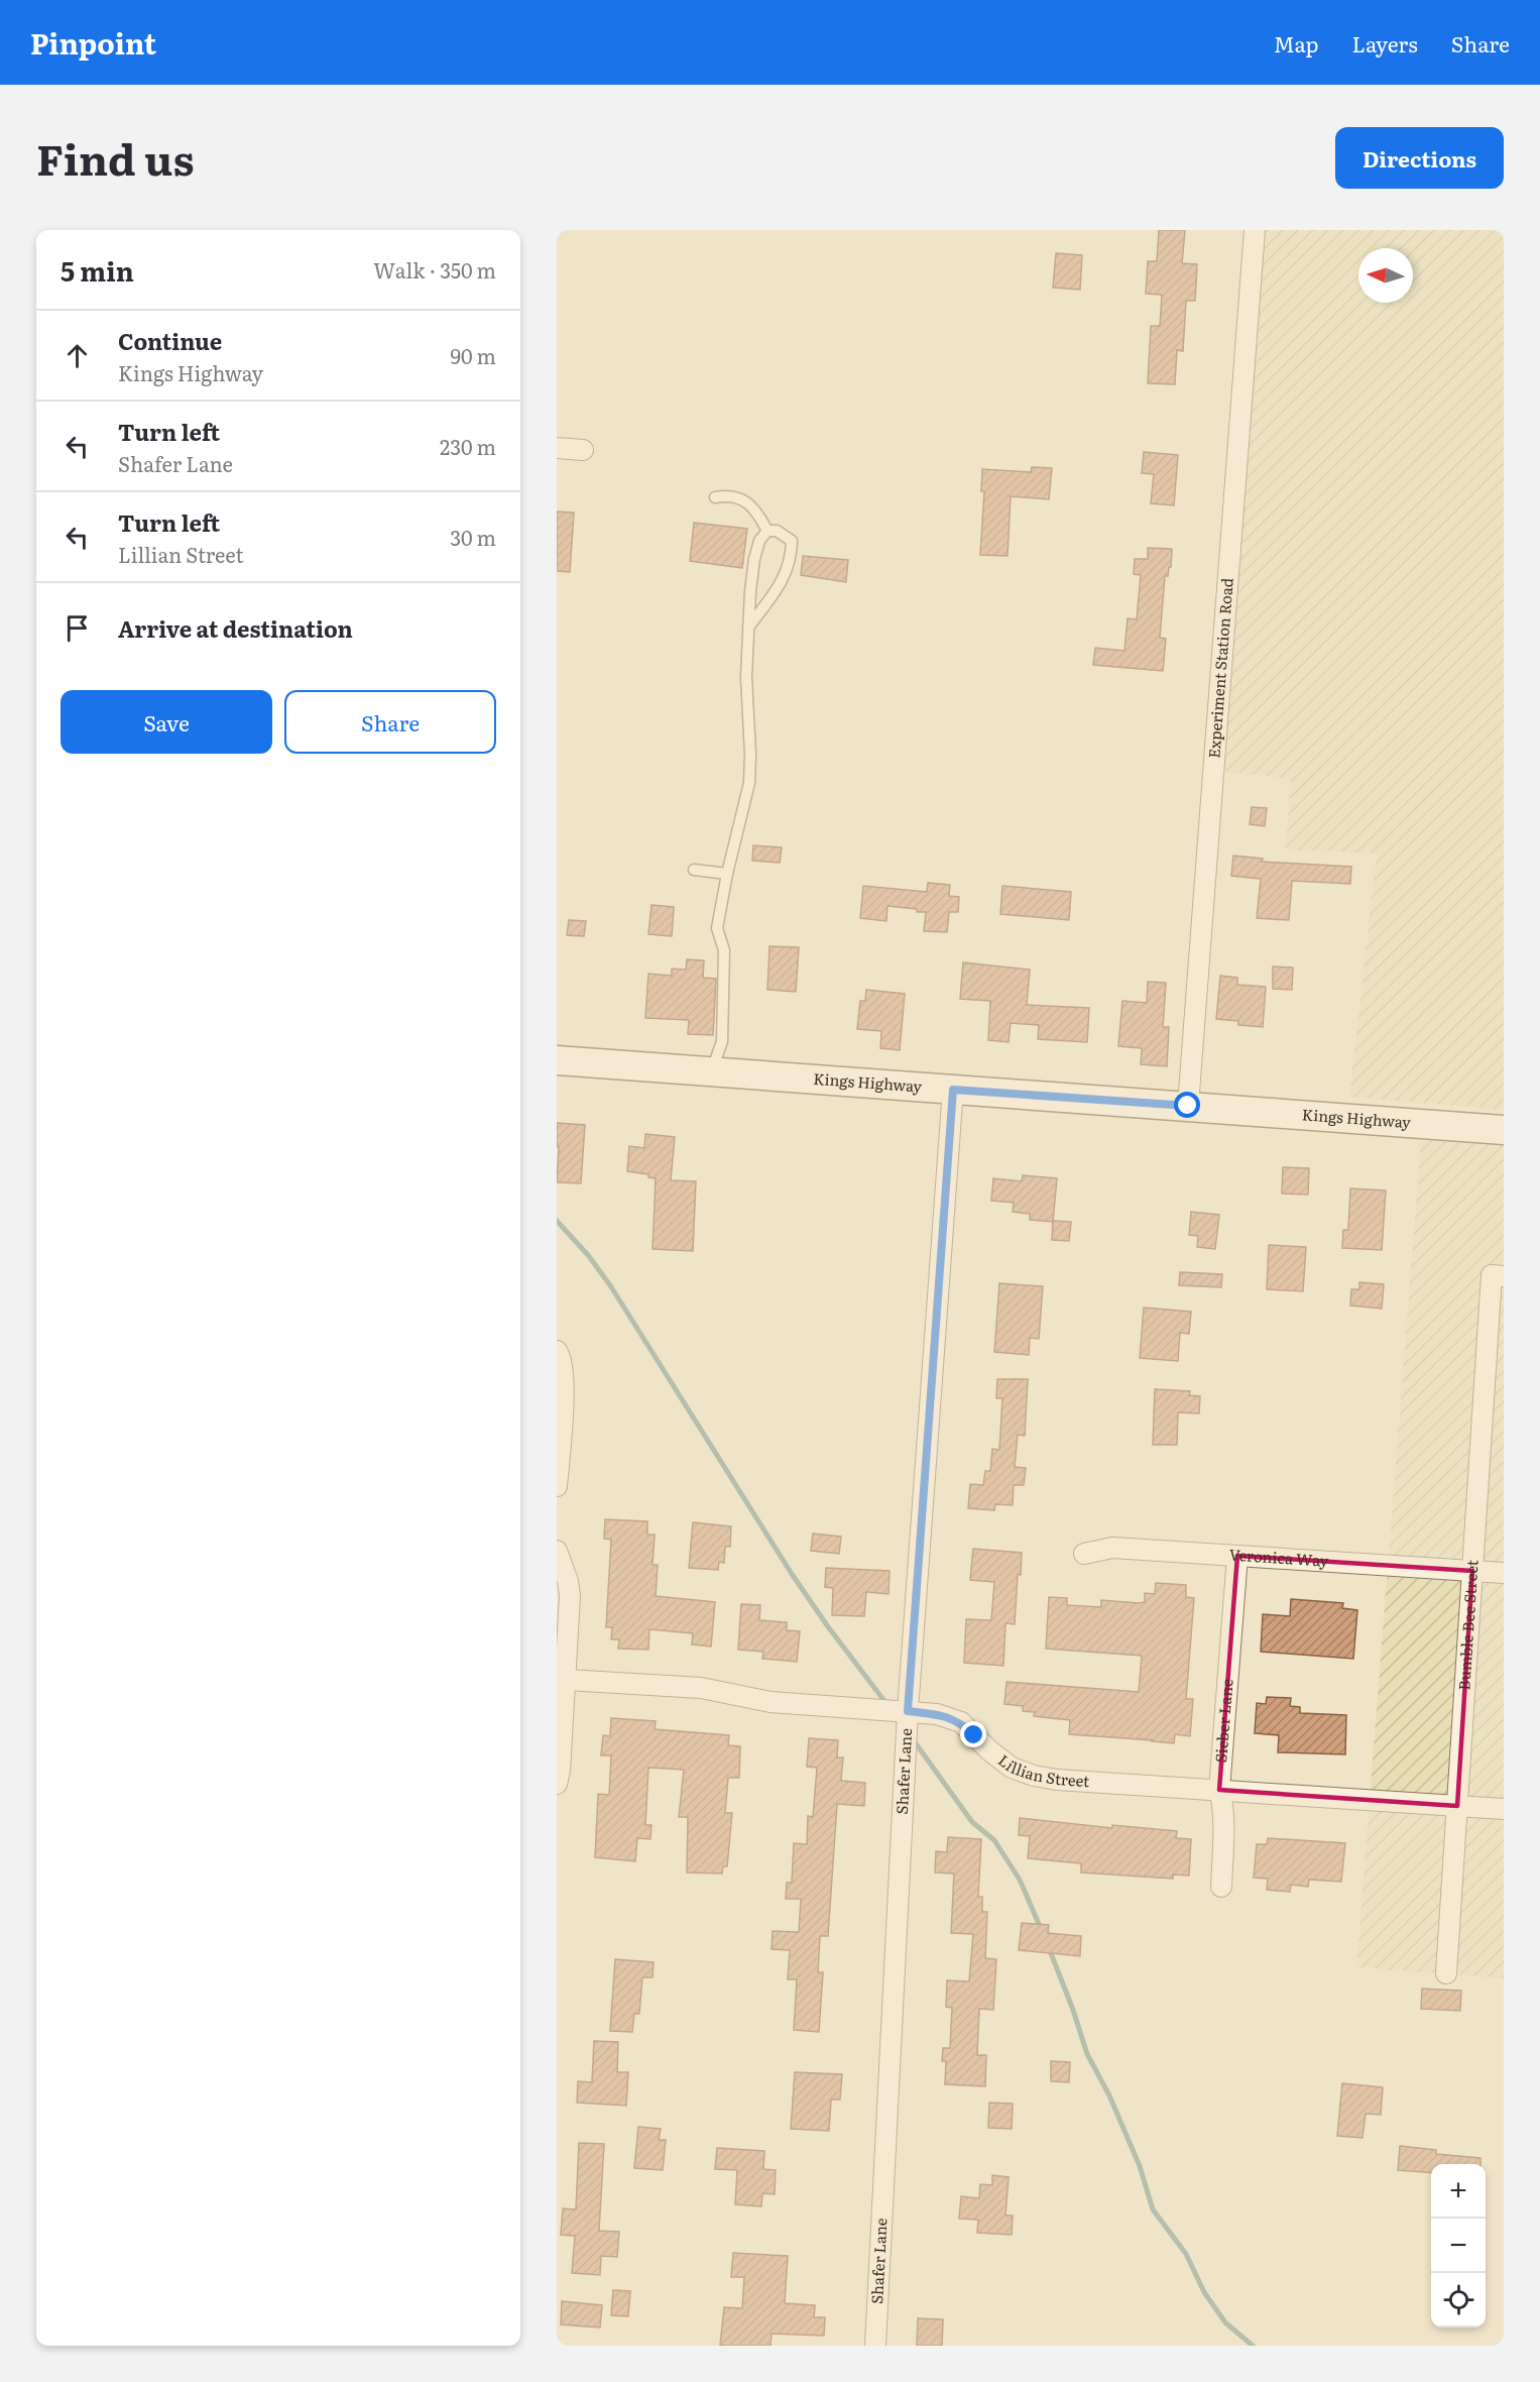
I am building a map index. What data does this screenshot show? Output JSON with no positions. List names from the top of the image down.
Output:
{
  "streets": {
    "street": [
      "Experiment Station Road",
      "Kings Highway",
      "Veronica Way",
      "Bumble Bee Street",
      "Sieber Lane",
      "Lillian Street",
      "Shafer Lane"
    ]
  },
  "crossings": [
    ["Experiment Station Road", "Kings Highway"],
    ["Kings Highway", "Shafer Lane"],
    ["Veronica Way", "Bumble Bee Street"],
    ["Veronica Way", "Sieber Lane"],
    ["Bumble Bee Street", "Lillian Street"],
    ["Sieber Lane", "Lillian Street"],
    ["Lillian Street", "Shafer Lane"]
  ],
  "north": "left",
  "page": {
    "header": "Pinpoint",
    "nav": ["Map", "Layers", "Share"],
    "title": "Find us",
    "buttons": [
      "Directions",
      ["Save", "Share"]
    ],
    "heading": ["5 min", "Walk · 350 m"],
    "list": [
      ["Continue", "Kings Highway", "90 m"],
      ["Turn left", "Shafer Lane", "230 m"],
      ["Turn left", "Lillian Street", "30 m"],
      "Arrive at destination"
    ],
    "map_buttons": ["+", "−"]
  }
}
